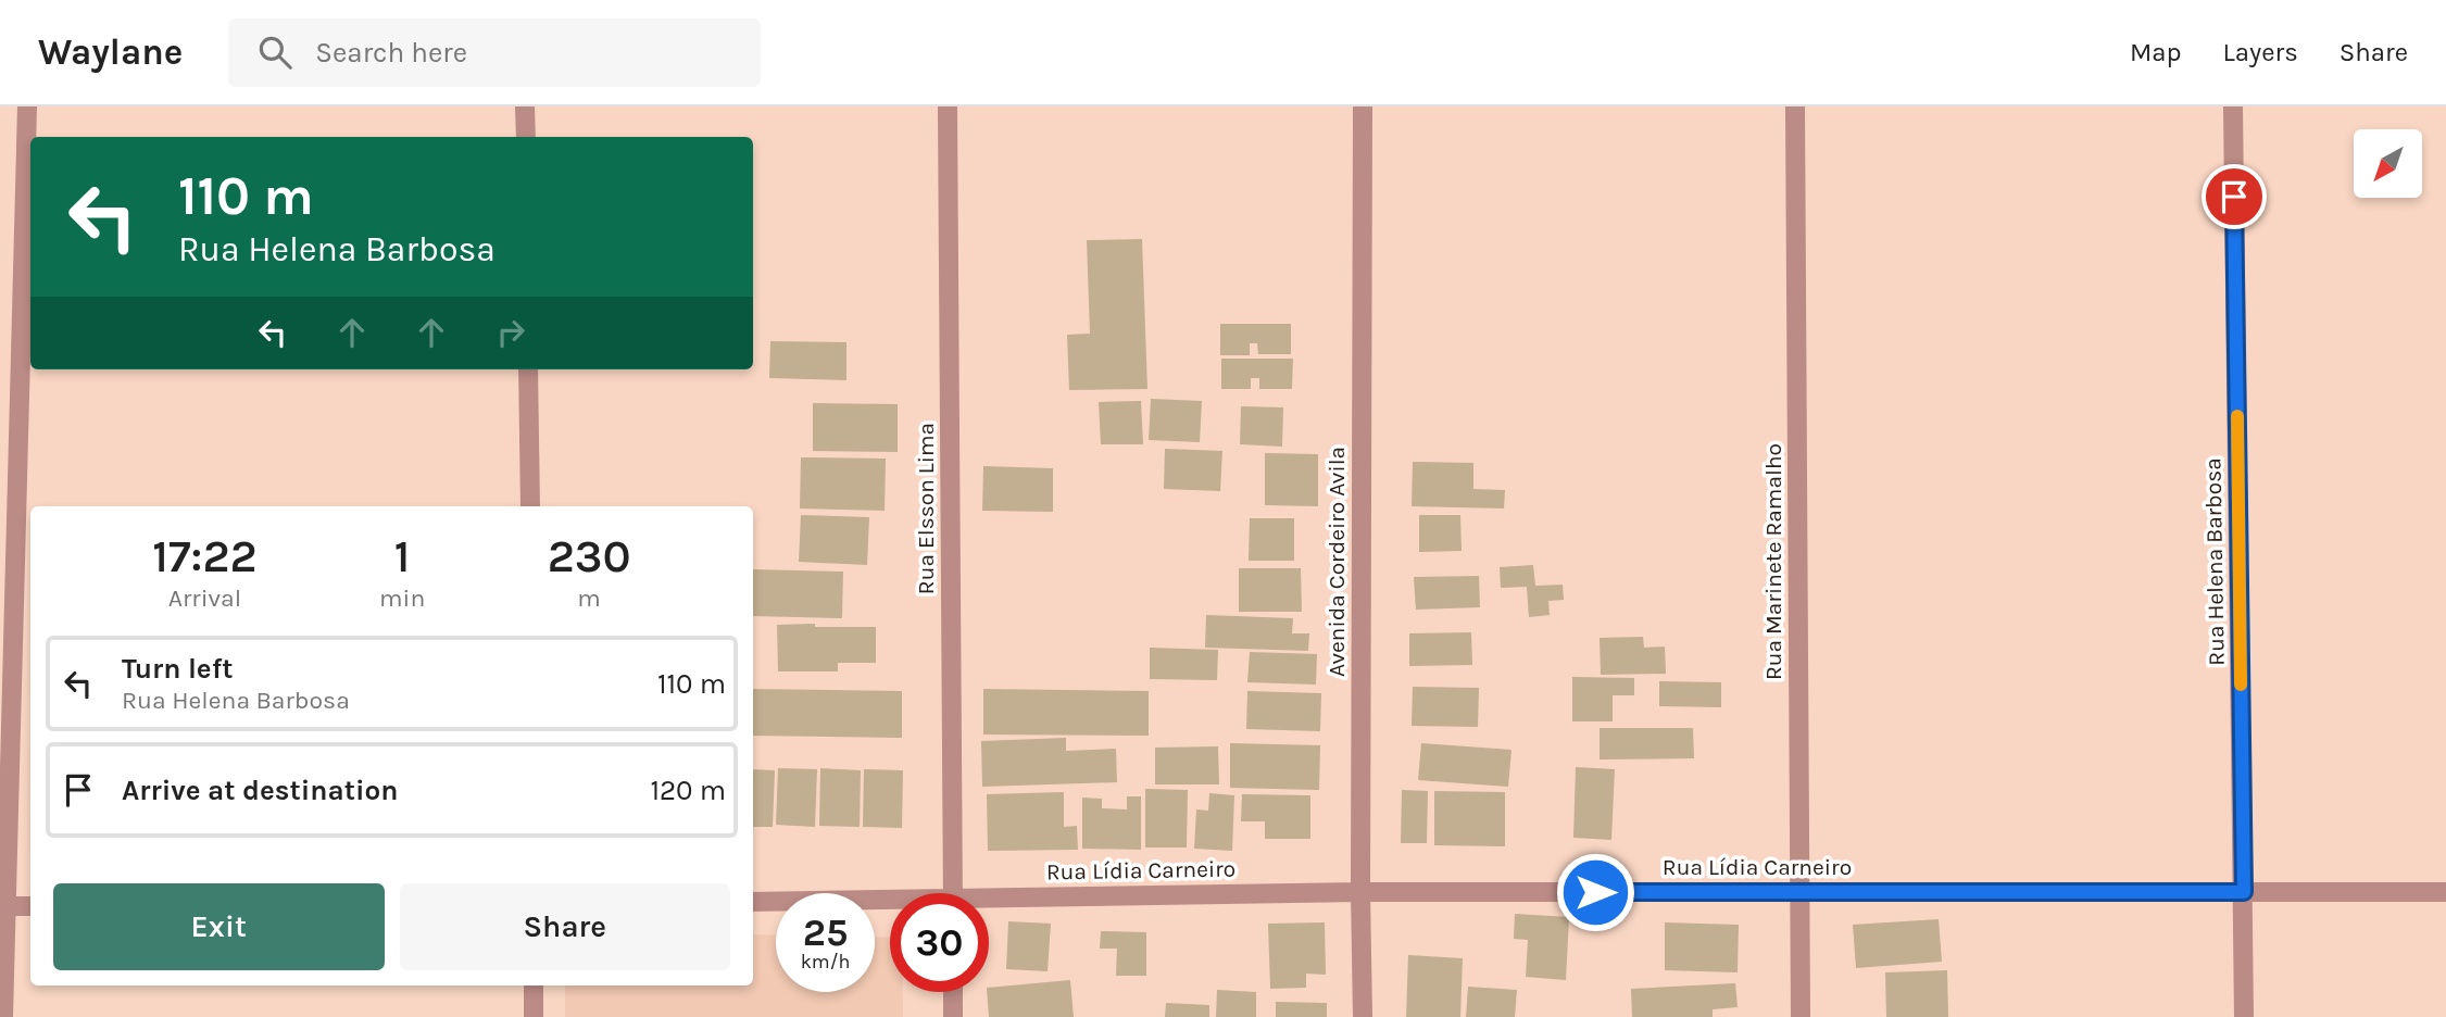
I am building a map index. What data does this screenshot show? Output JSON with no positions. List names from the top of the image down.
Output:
{
  "streets": {
    "street": [
      "Rua Elsson Lima",
      "Avenida Cordeiro Avila",
      "Rua Marinete Ramalho",
      "Rua Helena Barbosa",
      "Rua Lídia Carneiro"
    ]
  },
  "crossings": [
    ["Avenida Cordeiro Avila", "Rua Lídia Carneiro"],
    ["Rua Marinete Ramalho", "Rua Lídia Carneiro"],
    ["Rua Helena Barbosa", "Rua Lídia Carneiro"]
  ],
  "north": "bottom left",
  "page": {
    "header": "Waylane",
    "search": "Search here",
    "nav": ["Map", "Layers", "Share"],
    "turn": ["110 m", "Rua Helena Barbosa"],
    "eta": [
      "17:22",
      "Arrival",
      "1",
      "min",
      "230",
      "m"
    ],
    "list": [
      {
        "name": "Turn left",
        "note": "Rua Helena Barbosa",
        "value": "110 m"
      },
      {
        "name": "Arrive at destination",
        "value": "120 m"
      }
    ],
    "buttons": ["Exit", "Share"],
    "speed": "25 km/h",
    "limit": "30"
  }
}
